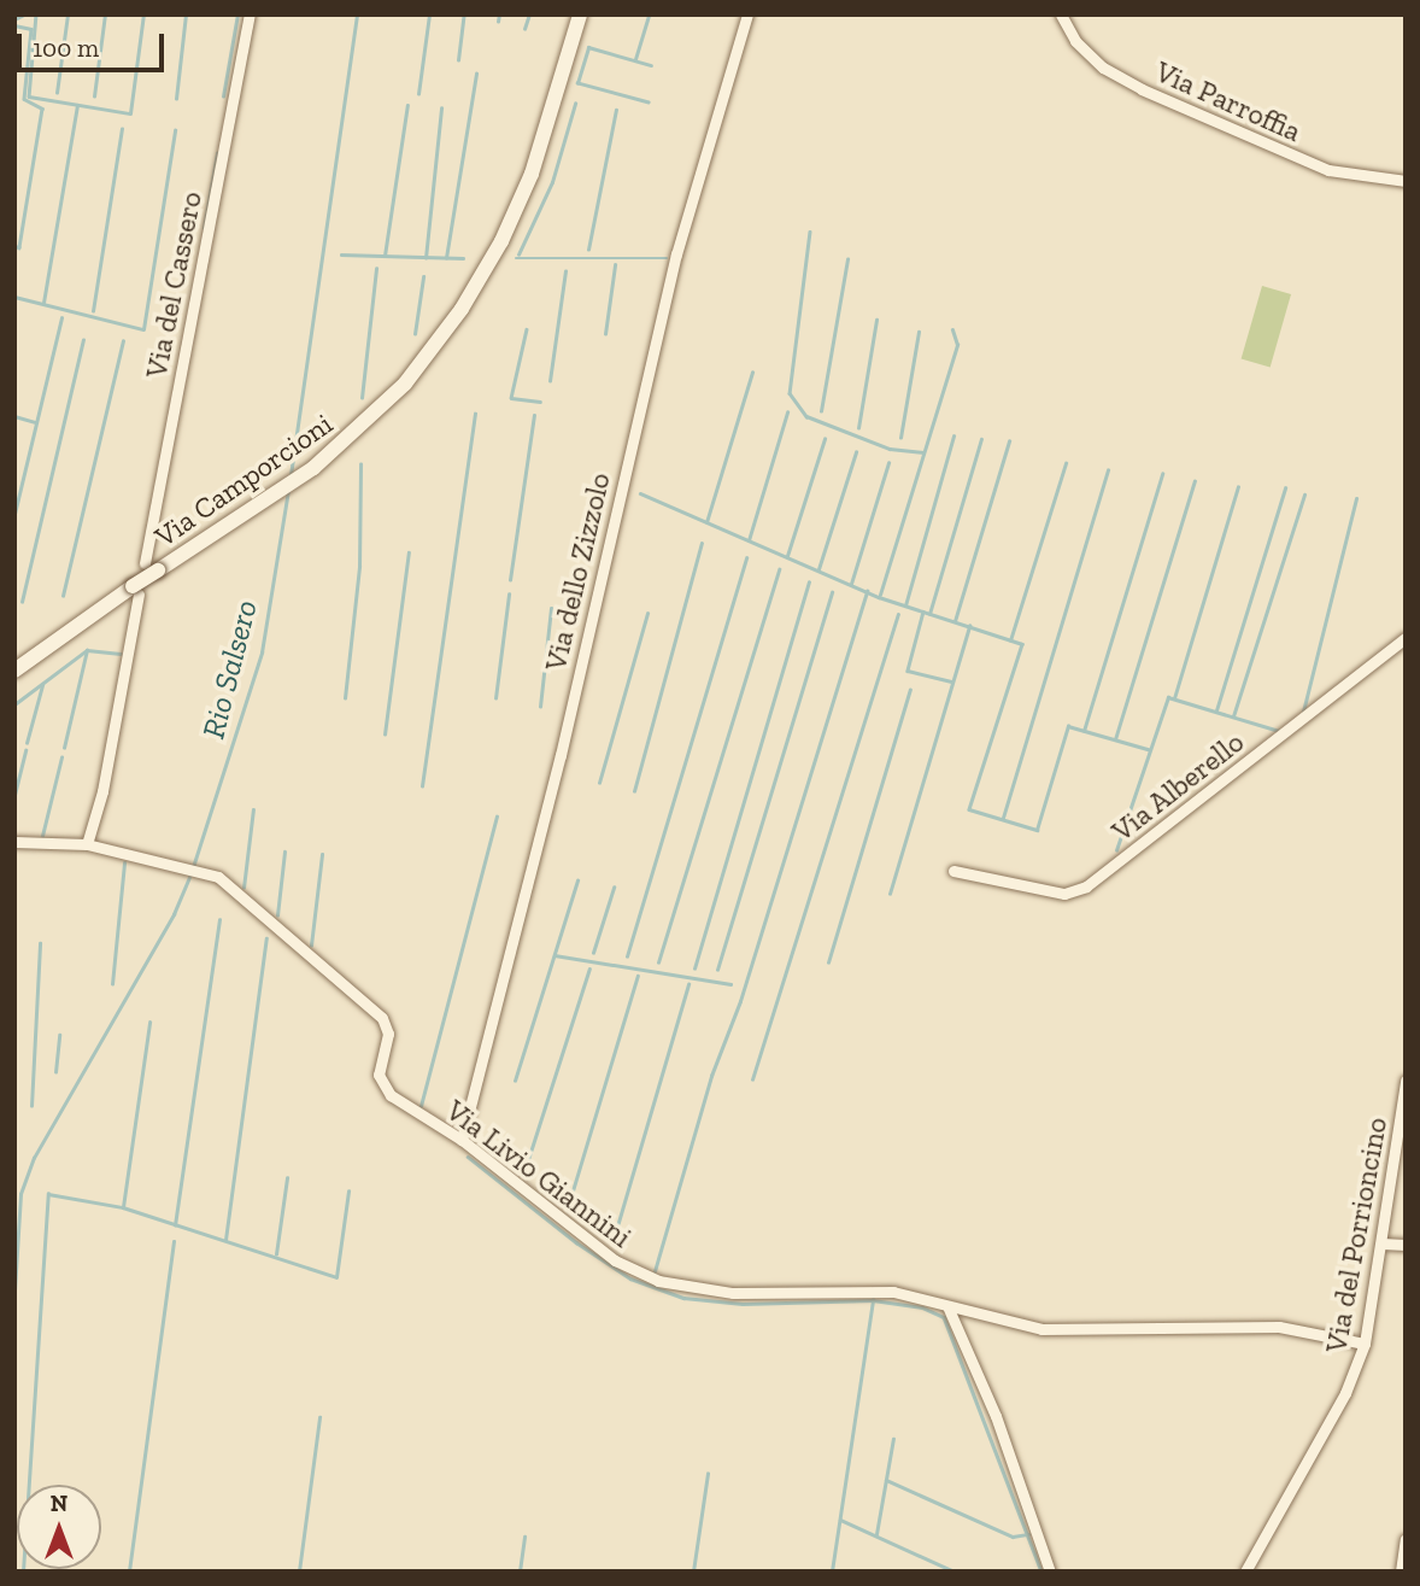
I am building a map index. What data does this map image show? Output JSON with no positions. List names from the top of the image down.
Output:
{
  "streets": {
    "main road": ["Via Camporcioni"],
    "street": [
      "Via Parroffia",
      "Via del Cassero",
      "Via dello Zizzolo",
      "Via Alberello",
      "Via Livio Giannini",
      "Via del Porrioncino"
    ]
  },
  "crossings": [
    ["Via del Cassero", "Via Camporcioni"],
    ["Via dello Zizzolo", "Via Livio Giannini"],
    ["Via Livio Giannini", "Via del Porrioncino"]
  ],
  "water": ["Rio Salsero"],
  "scale_bar": "100 m",
  "north": "top"
}
